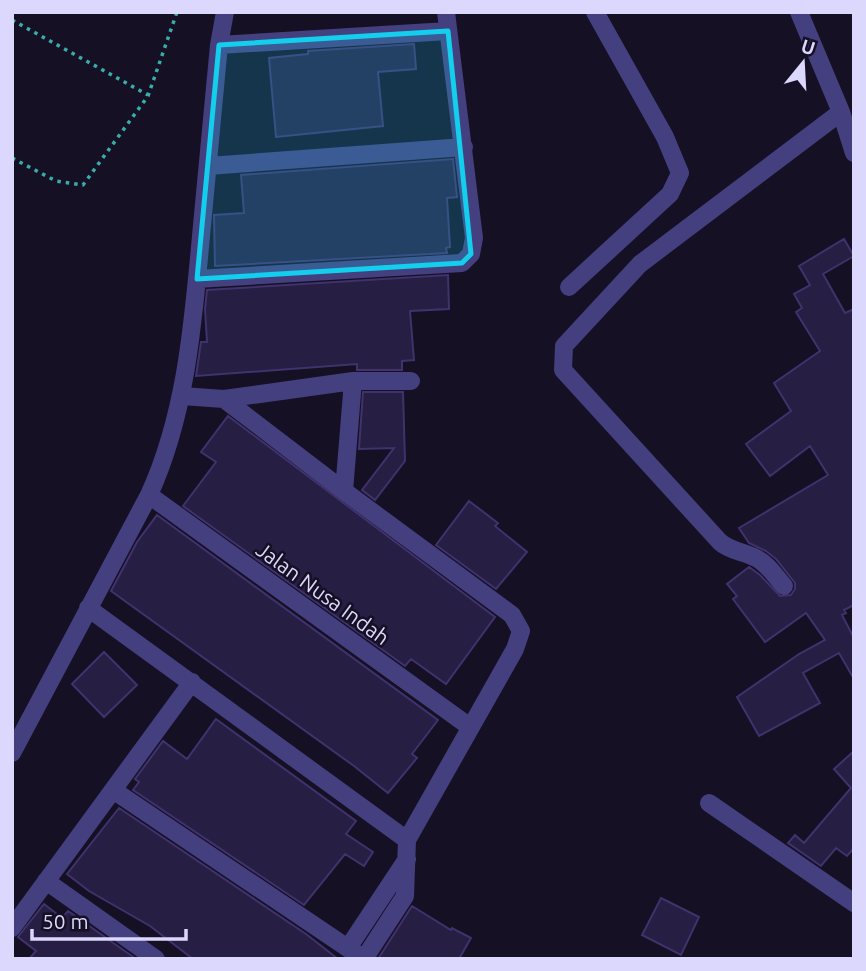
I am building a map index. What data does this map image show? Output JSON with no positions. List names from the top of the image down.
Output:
{
  "streets": {
    "street": ["Jalan Nusa Indah"]
  },
  "scale_bar": "50 m",
  "north": "top"
}
